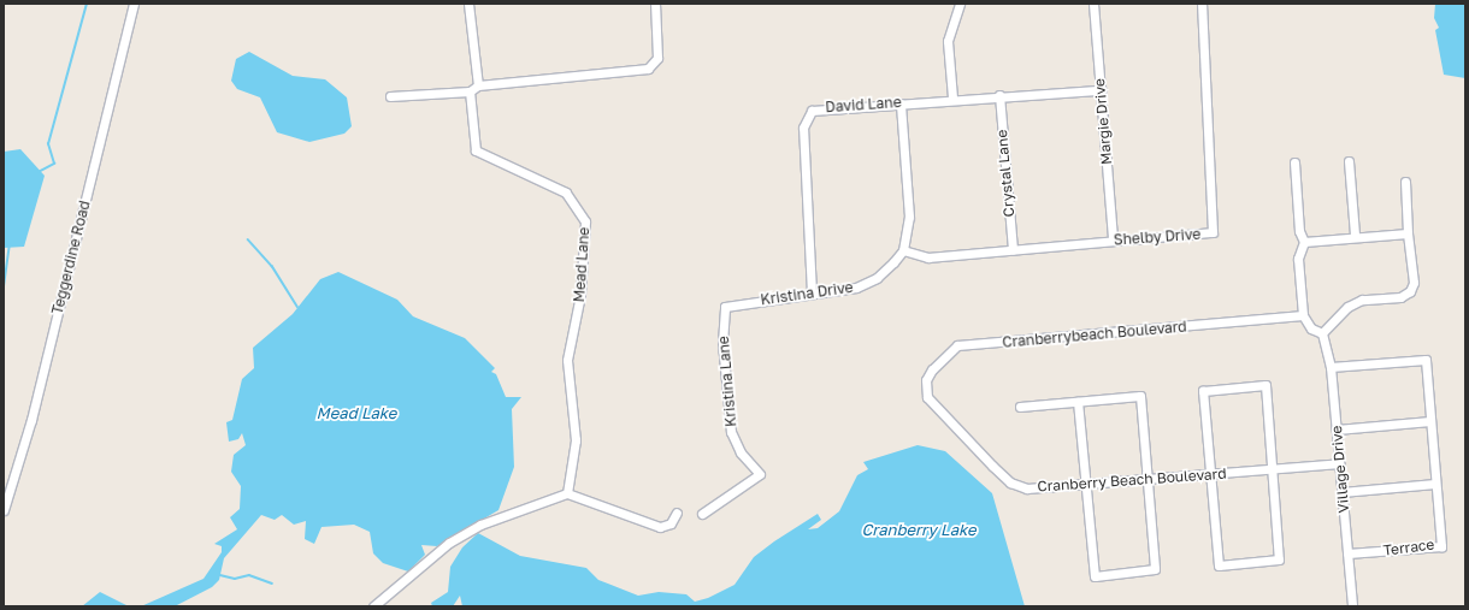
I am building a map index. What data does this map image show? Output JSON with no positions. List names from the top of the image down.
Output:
{
  "streets": {
    "street": [
      "David Lane",
      "Margie Drive",
      "Crystal Lane",
      "Shelby Drive",
      "Teggerdine Road",
      "Mead Lane",
      "Kristina Drive",
      "Cranberrybeach Boulevard",
      "Kristina Lane",
      "Village Drive",
      "Cranberry Beach Boulevard",
      "Terrace"
    ]
  },
  "crossings": [
    ["David Lane", "Margie Drive"],
    ["David Lane", "Crystal Lane"],
    ["David Lane", "Kristina Drive"],
    ["Margie Drive", "Shelby Drive"],
    ["Crystal Lane", "Shelby Drive"],
    ["Shelby Drive", "Kristina Drive"],
    ["Kristina Drive", "Kristina Lane"],
    ["Cranberrybeach Boulevard", "Cranberry Beach Boulevard"],
    ["Village Drive", "Cranberry Beach Boulevard"],
    ["Village Drive", "Terrace"]
  ],
  "water": ["Mead Lake", "Cranberry Lake"]
}
